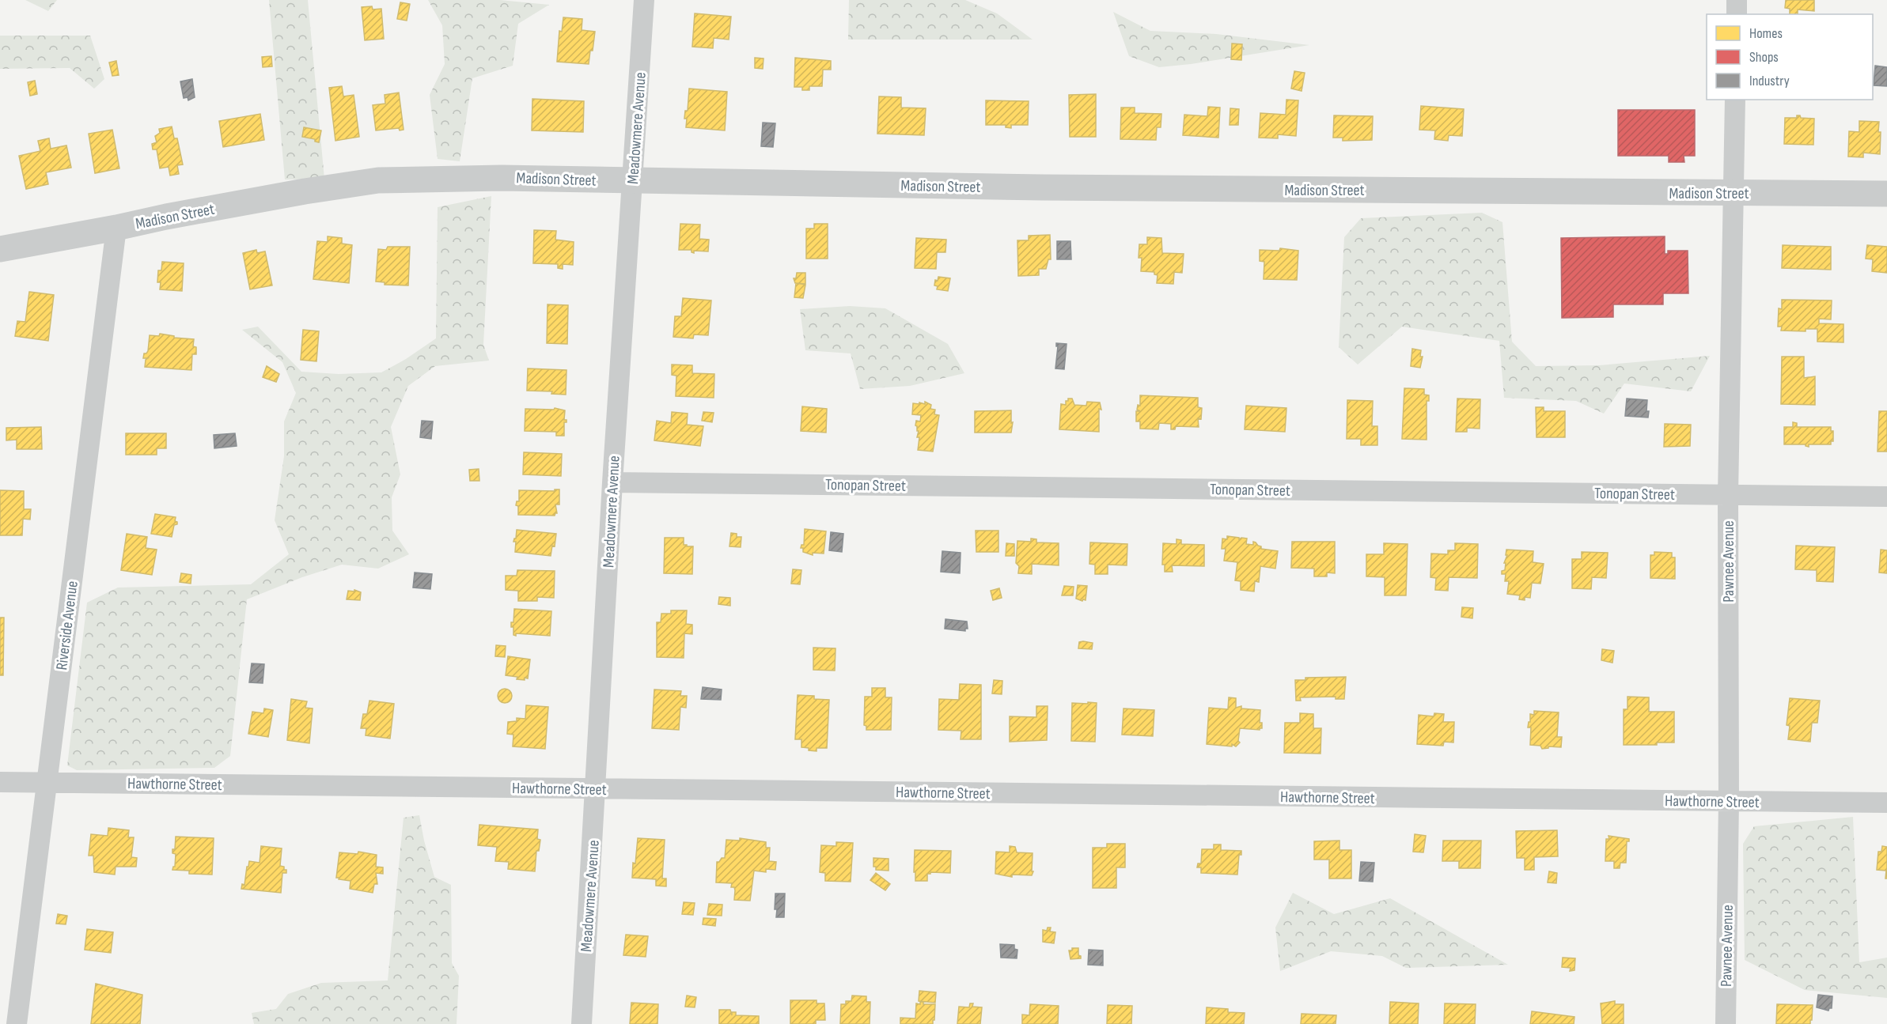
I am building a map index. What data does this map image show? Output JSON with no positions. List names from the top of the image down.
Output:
{
  "streets": {
    "street": [
      "Meadowmere Avenue",
      "Madison Street",
      "Tonopan Street",
      "Pawnee Avenue",
      "Riverside Avenue",
      "Hawthorne Street"
    ]
  },
  "crossings": [
    ["Meadowmere Avenue", "Madison Street"],
    ["Meadowmere Avenue", "Tonopan Street"],
    ["Meadowmere Avenue", "Hawthorne Street"],
    ["Madison Street", "Pawnee Avenue"],
    ["Madison Street", "Riverside Avenue"],
    ["Tonopan Street", "Pawnee Avenue"],
    ["Pawnee Avenue", "Hawthorne Street"],
    ["Riverside Avenue", "Hawthorne Street"]
  ],
  "legend": ["Homes", "Shops", "Industry"]
}
